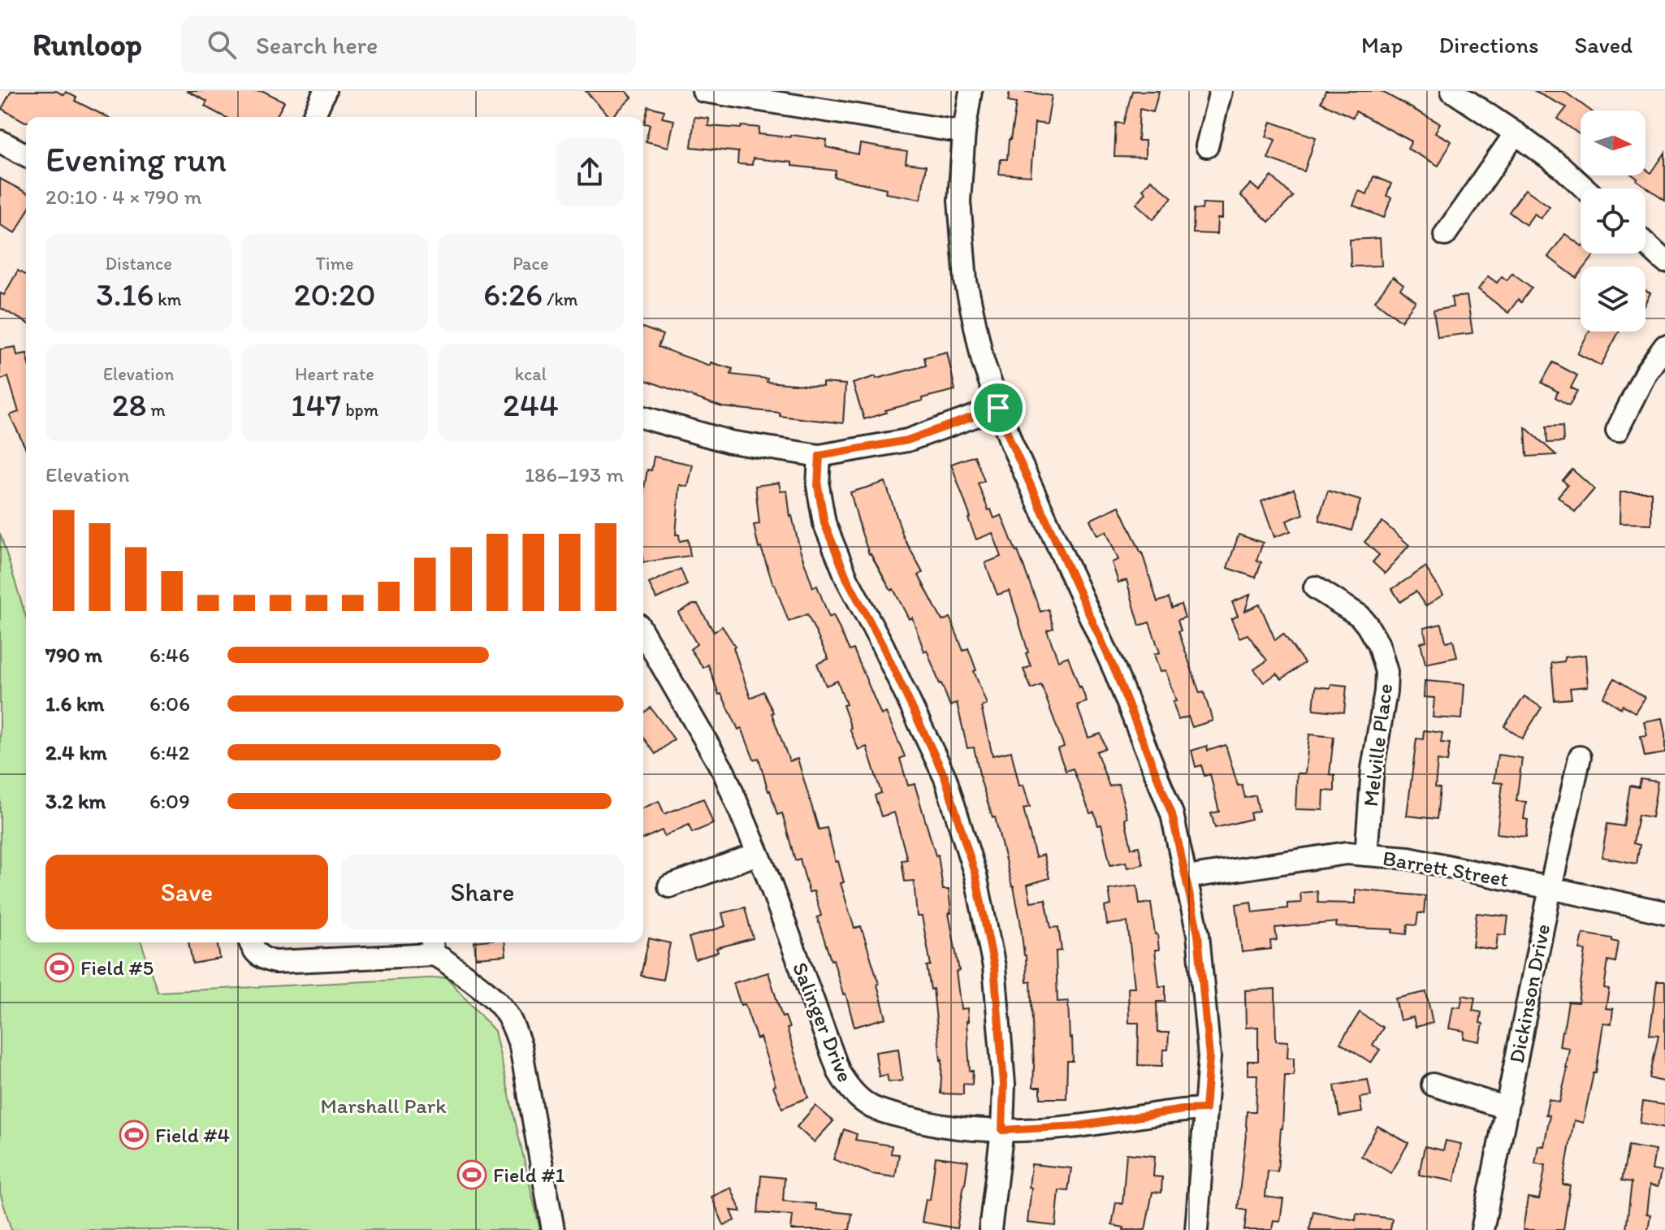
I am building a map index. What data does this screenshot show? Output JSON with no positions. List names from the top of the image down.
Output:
{
  "streets": {
    "street": [
      "Melville Place",
      "Barrett Street",
      "Dickinson Drive",
      "Salinger Drive"
    ]
  },
  "crossings": [
    ["Melville Place", "Barrett Street"],
    ["Barrett Street", "Dickinson Drive"]
  ],
  "parks": ["Marshall Park"],
  "places": {
    "sports": ["Field #5", "Field #4", "Field #1"]
  },
  "north": "right",
  "page": {
    "header": "Runloop",
    "search": "Search here",
    "nav": ["Map", "Directions", "Saved"],
    "heading": ["Evening run", "20:10 · 4 × 790 m"],
    "stats": [
      ["Distance", "3.16 km"],
      ["Time", "20:20"],
      ["Pace", "6:26 /km"],
      ["Elevation", "28 m"],
      ["Heart rate", "147 bpm"],
      ["kcal", "244"]
    ],
    "chart": ["Elevation", "186–193 m"],
    "list": [
      {
        "name": "790 m",
        "note": "6:46"
      },
      {
        "name": "1.6 km",
        "note": "6:06"
      },
      {
        "name": "2.4 km",
        "note": "6:42"
      },
      {
        "name": "3.2 km",
        "note": "6:09"
      }
    ],
    "buttons": ["Save", "Share"]
  }
}
